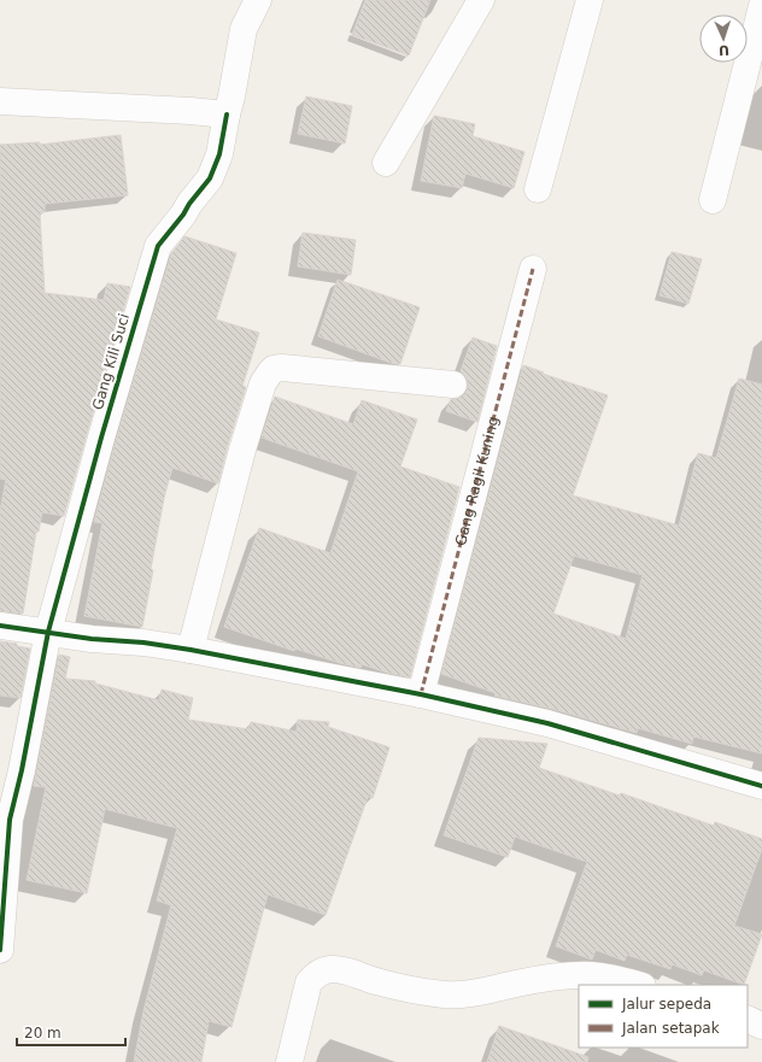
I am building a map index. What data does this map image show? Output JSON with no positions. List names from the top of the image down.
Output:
{
  "streets": {
    "street": ["Gang Kili Suci", "Gang Ragil Kuning"]
  },
  "legend": ["Jalur sepeda", "Jalan setapak"],
  "scale_bar": "20 m",
  "north": "bottom"
}
